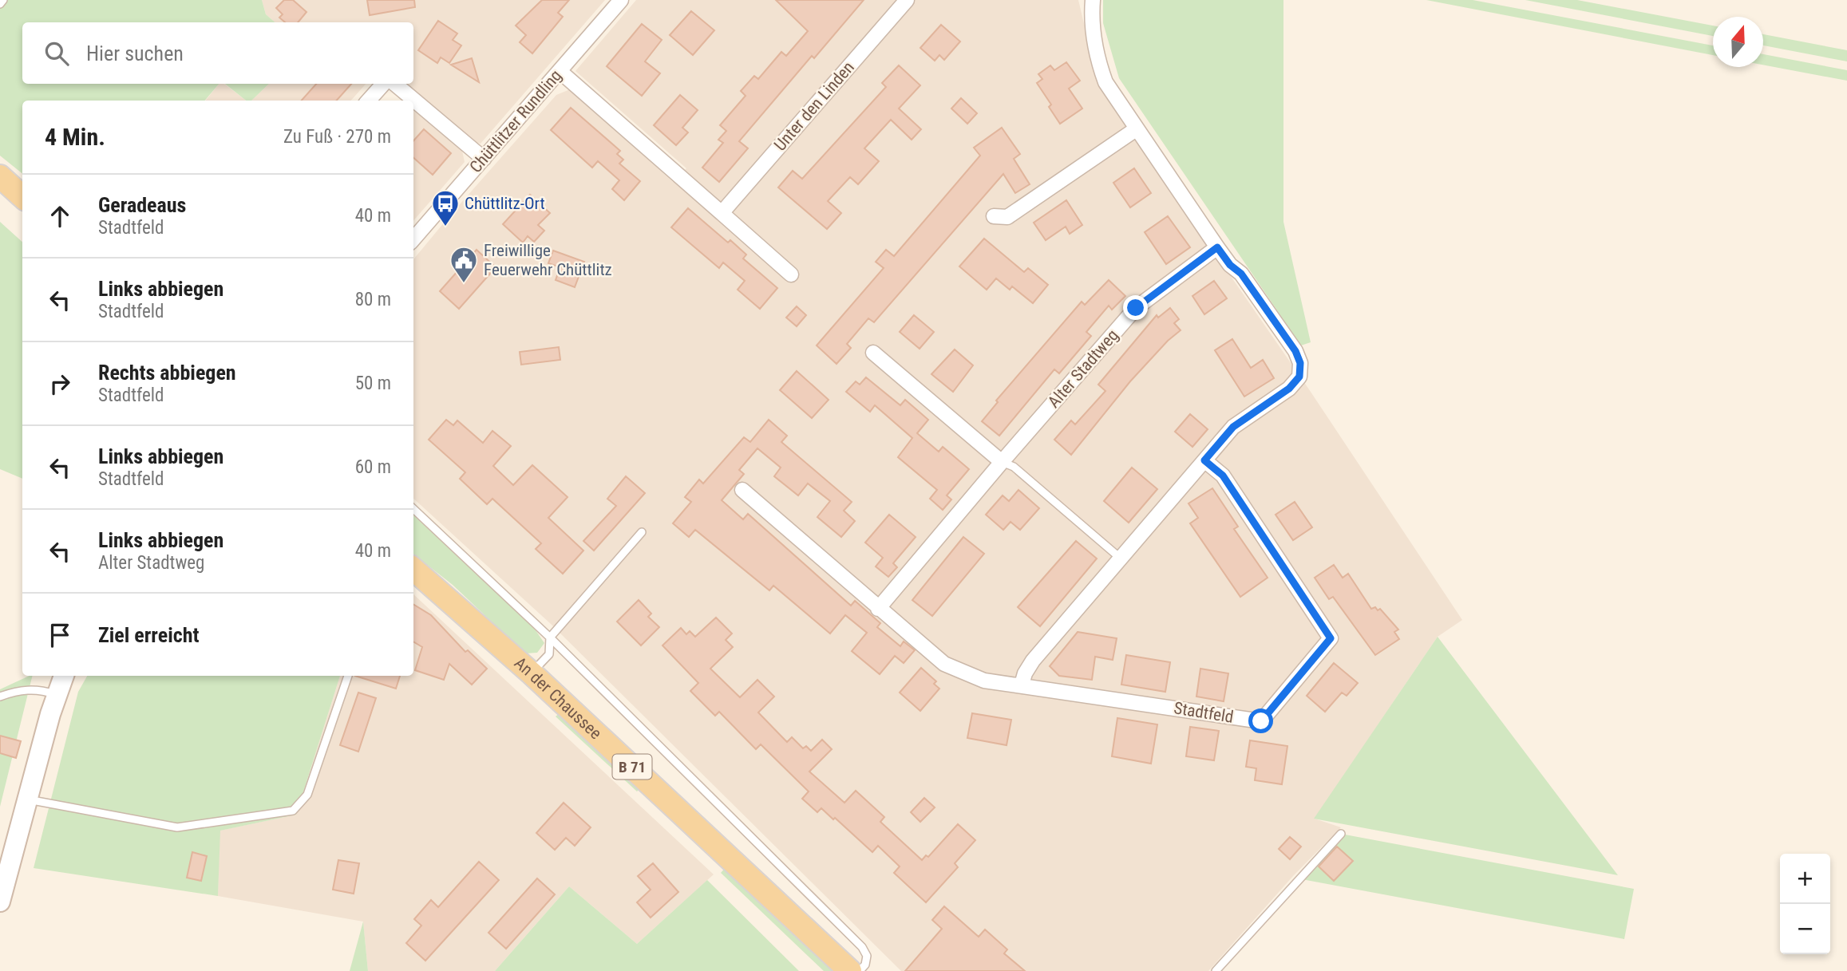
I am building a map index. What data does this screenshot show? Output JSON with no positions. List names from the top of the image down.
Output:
{
  "streets": {
    "main road": ["An der Chaussee", "B 71"],
    "street": [
      "Unter den Linden",
      "Chüttlitzer Rundling",
      "Alter Stadtweg",
      "Stadtfeld"
    ]
  },
  "crossings": [
    ["Alter Stadtweg", "Stadtfeld"]
  ],
  "places": {
    "bus stop": ["Chüttlitz-Ort"],
    "public building": ["Freiwillige Feuerwehr Chüttlitz"]
  },
  "north": "top",
  "page": {
    "search": "Hier suchen",
    "heading": ["4 Min.", "Zu Fuß · 270 m"],
    "list": [
      ["Geradeaus", "Stadtfeld", "40 m"],
      ["Links abbiegen", "Stadtfeld", "80 m"],
      ["Rechts abbiegen", "Stadtfeld", "50 m"],
      ["Links abbiegen", "Stadtfeld", "60 m"],
      ["Links abbiegen", "Alter Stadtweg", "40 m"],
      "Ziel erreicht"
    ],
    "map_buttons": ["+", "−"]
  }
}
